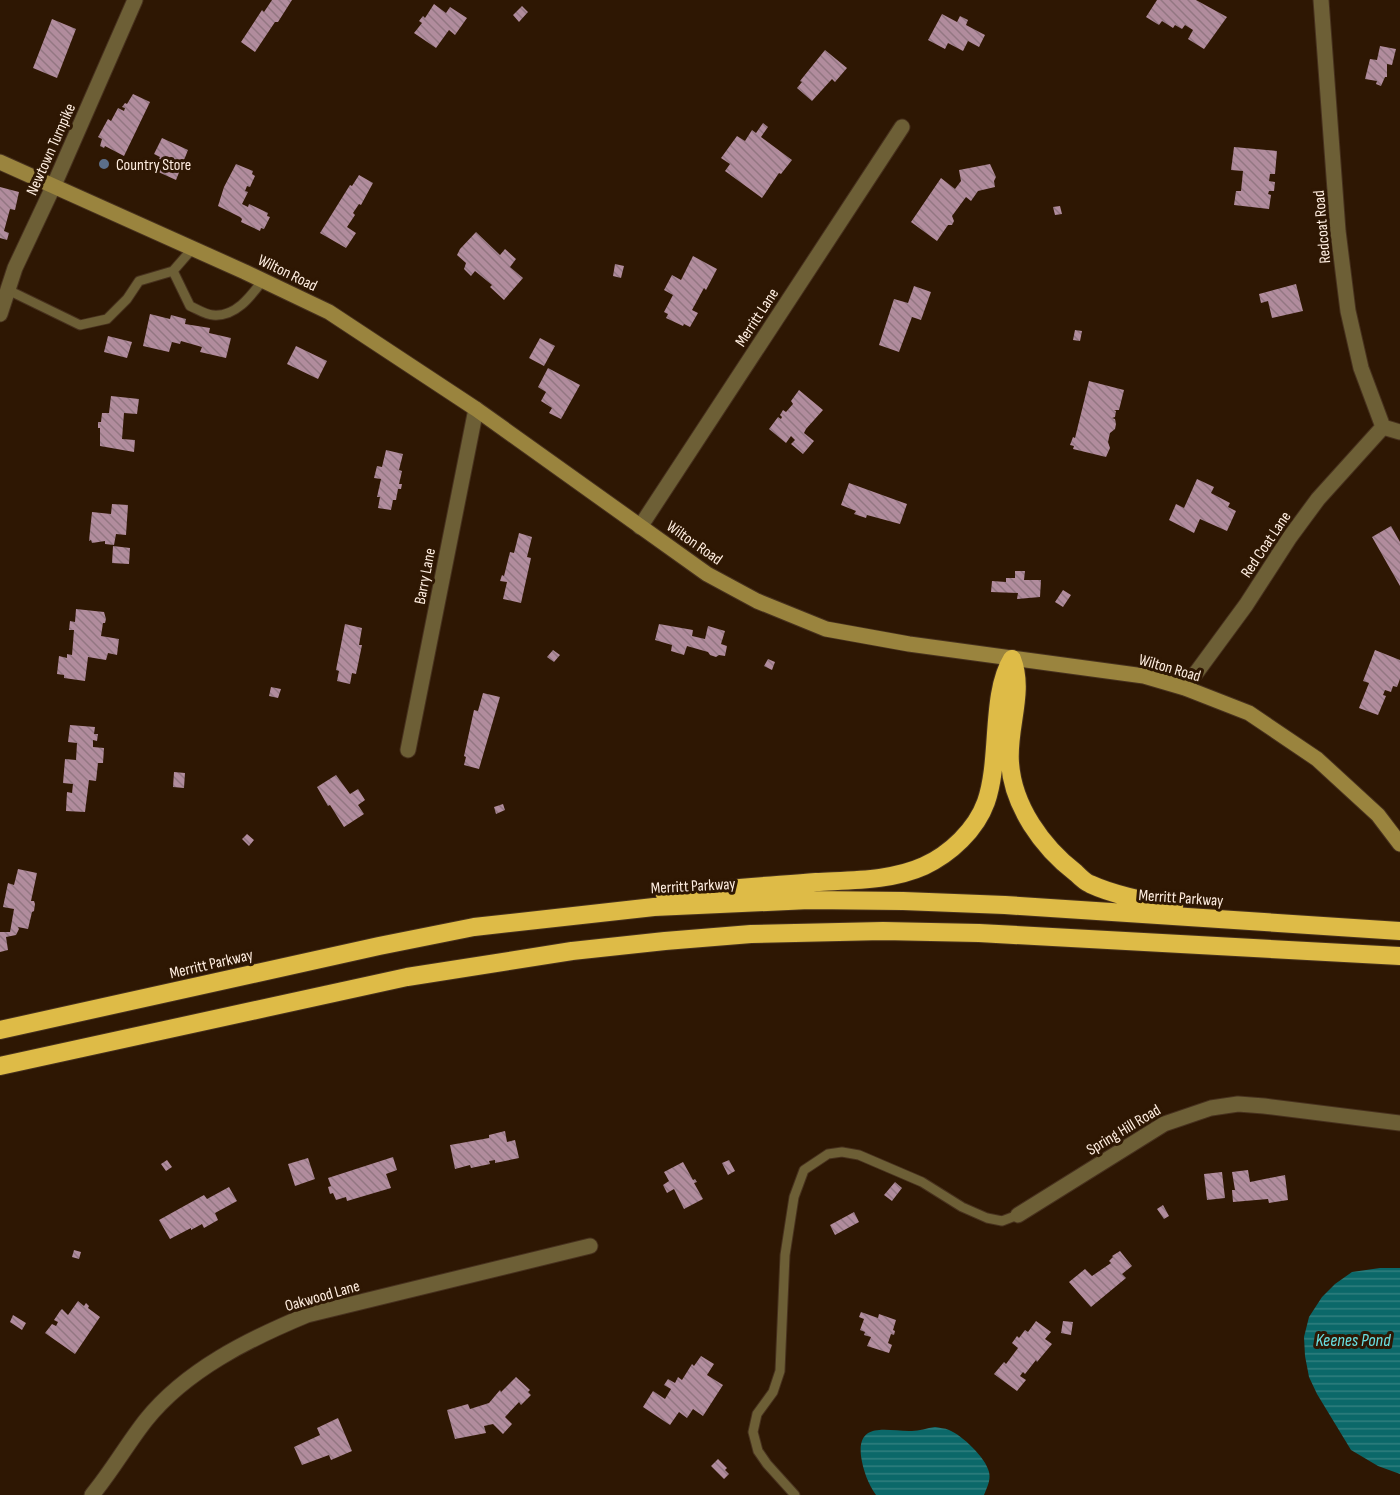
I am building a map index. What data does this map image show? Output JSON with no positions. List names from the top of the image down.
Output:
{
  "streets": {
    "highway": ["Merritt Parkway"],
    "main road": ["Wilton Road"],
    "street": [
      "Newtown Turnpike",
      "Redcoat Road",
      "Merritt Lane",
      "Red Coat Lane",
      "Barry Lane",
      "Spring Hill Road",
      "Oakwood Lane"
    ]
  },
  "crossings": [
    ["Newtown Turnpike", "Wilton Road"],
    ["Redcoat Road", "Red Coat Lane"],
    ["Wilton Road", "Merritt Lane"],
    ["Wilton Road", "Red Coat Lane"],
    ["Wilton Road", "Barry Lane"]
  ],
  "water": ["Keenes Pond"],
  "places": ["Country Store"]
}
